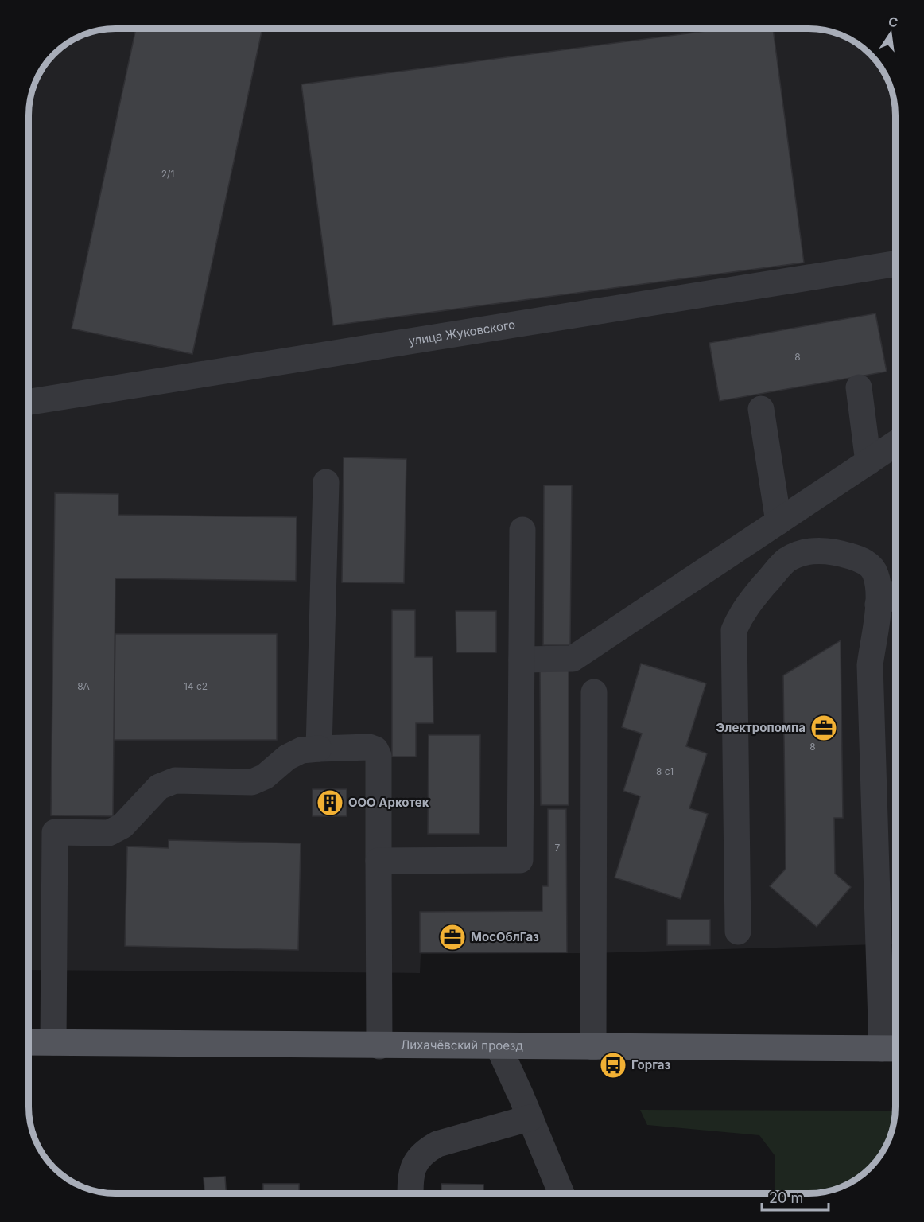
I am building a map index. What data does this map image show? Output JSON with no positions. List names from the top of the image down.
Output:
{
  "streets": {
    "main road": ["Лихачёвский проезд"],
    "street": ["улица Жуковского"]
  },
  "places": {
    "office": ["Электропомпа", "МосОблГаз"],
    "building": ["ООО Аркотек"],
    "bus stop": ["Горгаз"]
  },
  "house_numbers": [
    "2/1",
    "8",
    "8А",
    "14 с2",
    "8",
    "8 с1",
    "7"
  ],
  "scale_bar": "20 m",
  "north": "top"
}
